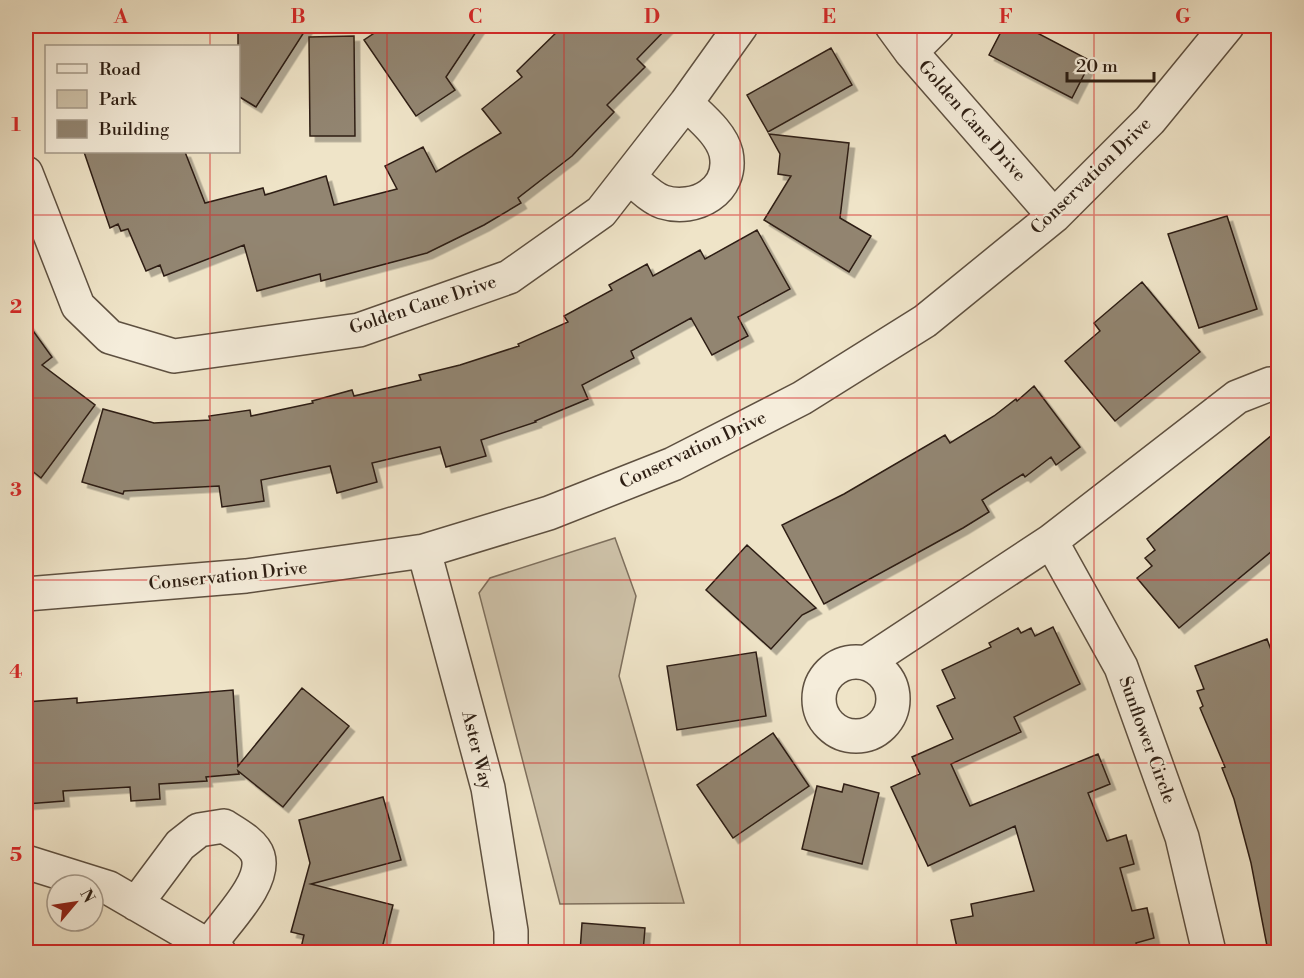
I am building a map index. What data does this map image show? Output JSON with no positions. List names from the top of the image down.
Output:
{
  "streets": {
    "street": [
      "Golden Cane Drive",
      "Conservation Drive",
      "Sunflower Circle",
      "Aster Way"
    ]
  },
  "crossings": [
    ["Golden Cane Drive", "Conservation Drive"],
    ["Conservation Drive", "Aster Way"]
  ],
  "legend": ["Road", "Park", "Building"],
  "scale_bar": "20 m",
  "north": "top right",
  "grid": {
    "columns": [
      "A",
      "B",
      "C",
      "D",
      "E",
      "F",
      "G"
    ],
    "rows": [
      "1",
      "2",
      "3",
      "4",
      "5"
    ]
  }
}
